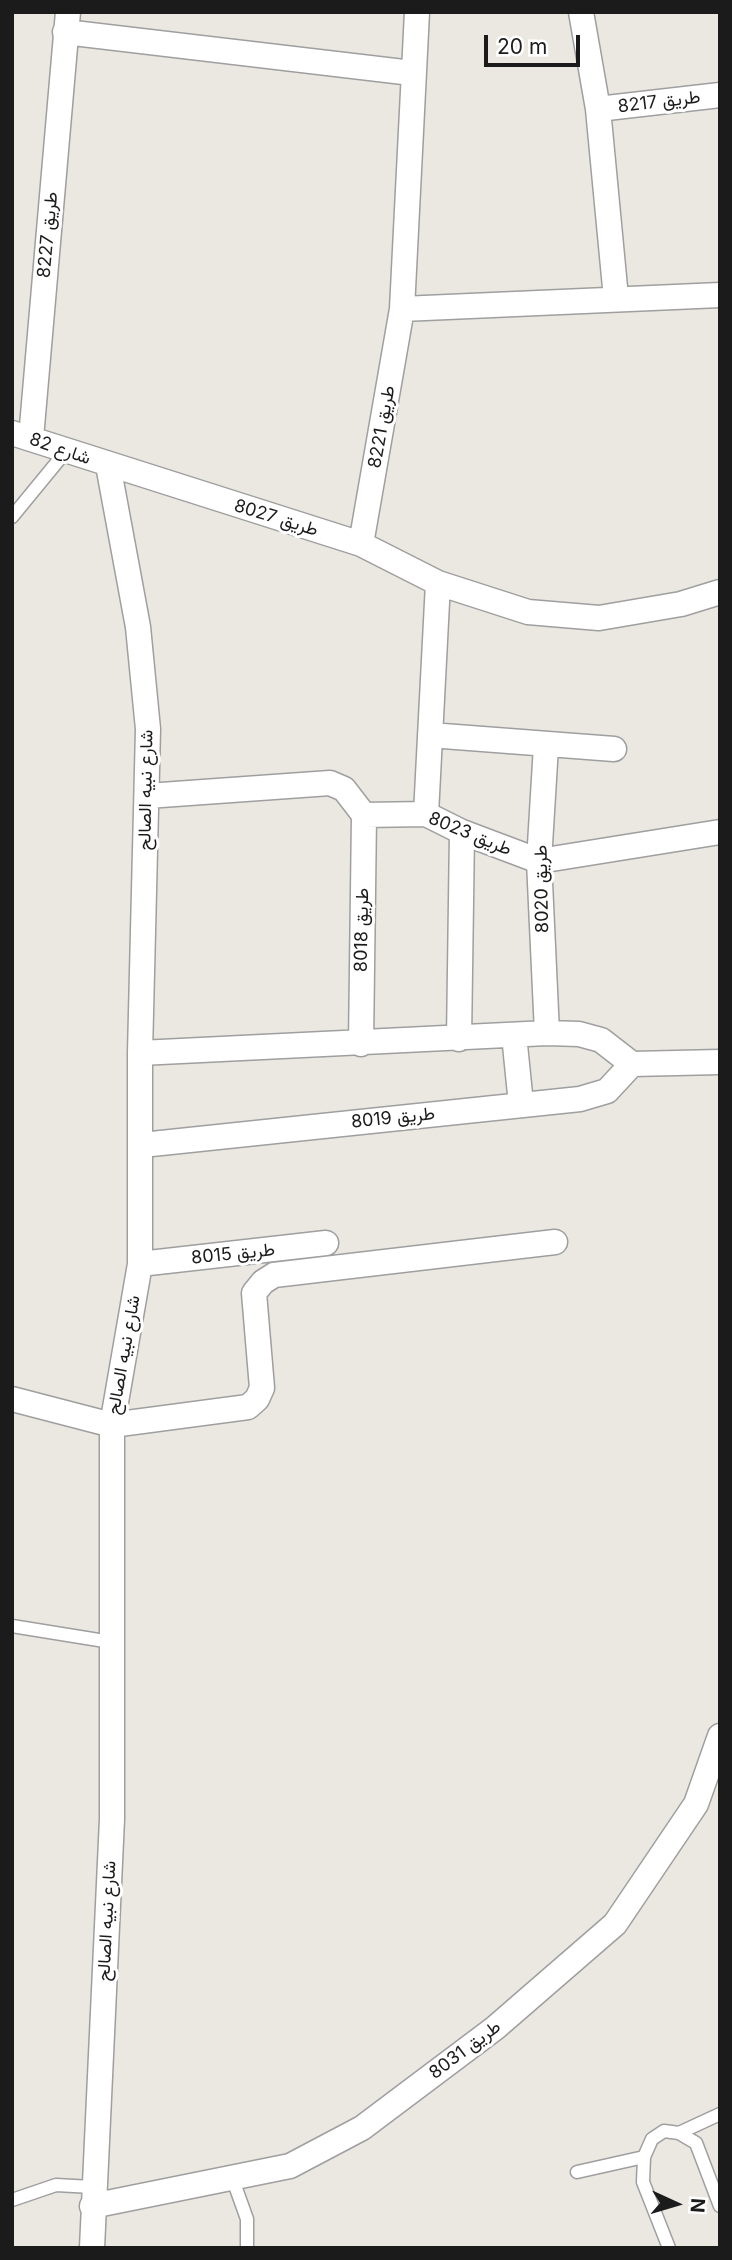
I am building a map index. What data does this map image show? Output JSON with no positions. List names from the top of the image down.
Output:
{
  "streets": {
    "street": [
      "طريق 8217",
      "طريق 8227",
      "طريق 8221",
      "شارع 82",
      "طريق 8027",
      "شارع نبيه الصالح",
      "طريق 8023",
      "طريق 8020",
      "طريق 8018",
      "طريق 8019",
      "طريق 8015",
      "طريق 8031"
    ]
  },
  "crossings": [
    ["طريق 8227", "طريق 8221"],
    ["طريق 8227", "شارع 82"],
    ["طريق 8221", "طريق 8027"],
    ["شارع 82", "طريق 8027"],
    ["شارع 82", "شارع نبيه الصالح"],
    ["طريق 8027", "شارع نبيه الصالح"],
    ["شارع نبيه الصالح", "طريق 8019"],
    ["شارع نبيه الصالح", "طريق 8015"],
    ["شارع نبيه الصالح", "طريق 8031"],
    ["طريق 8023", "طريق 8020"],
    ["طريق 8023", "طريق 8018"]
  ],
  "scale_bar": "20 m",
  "north": "right"
}
